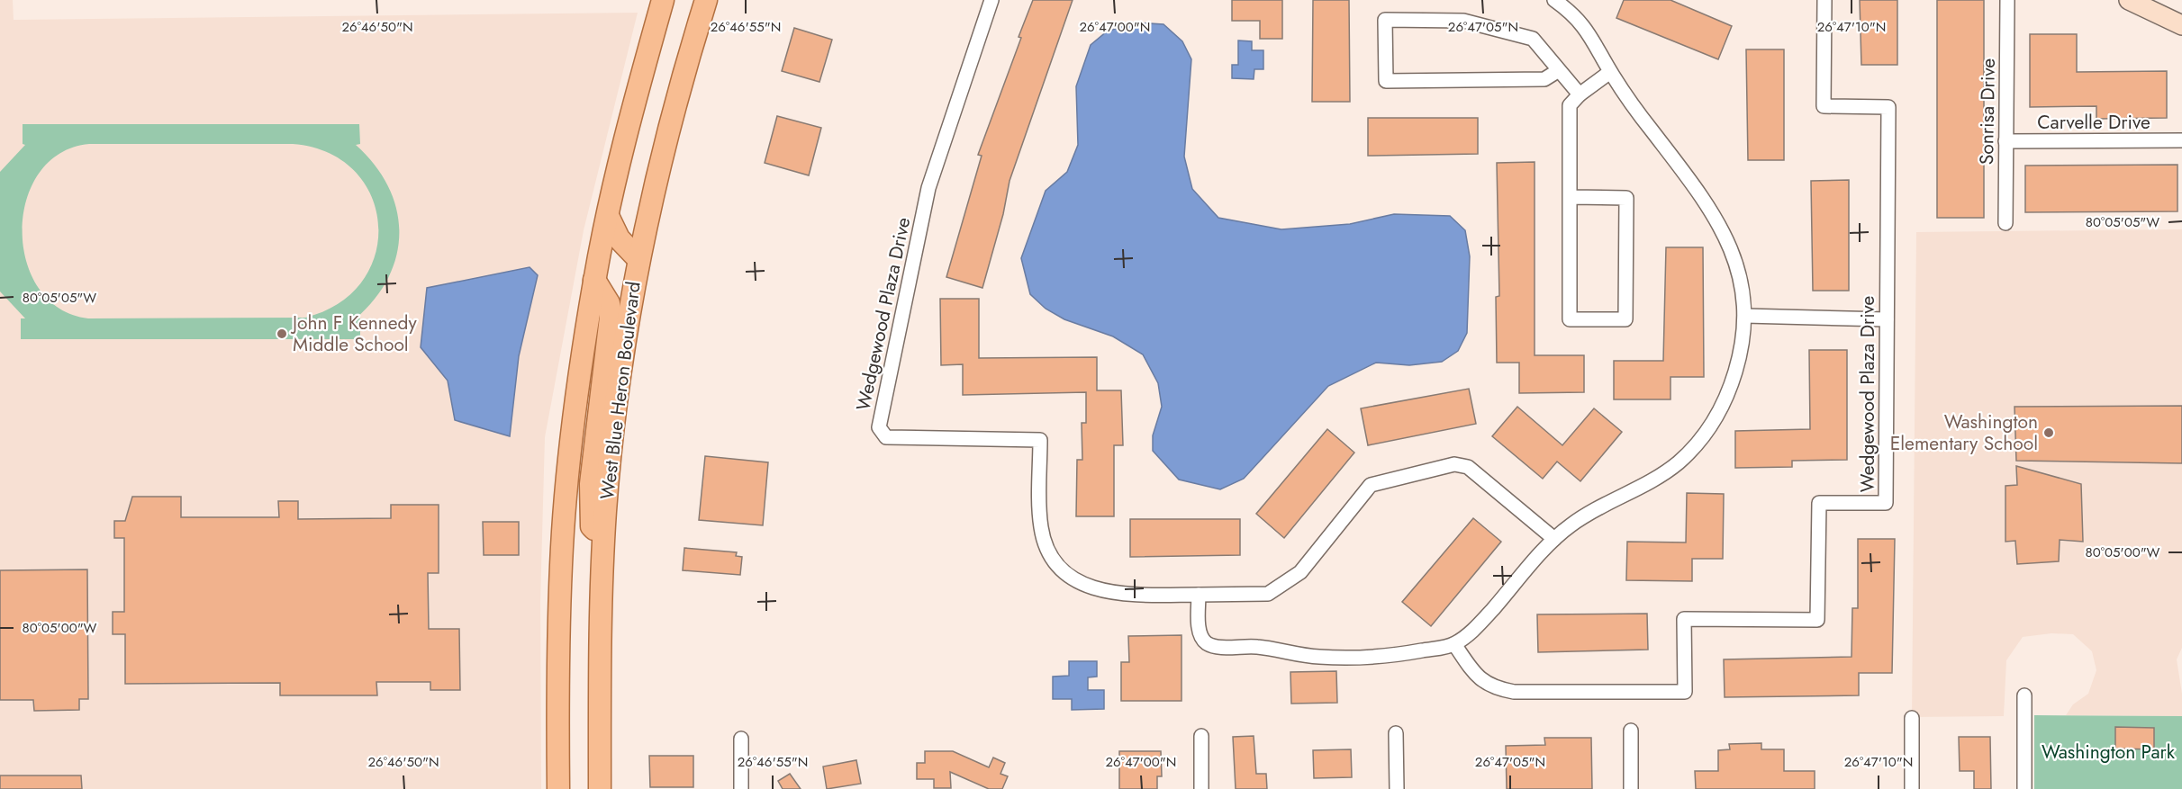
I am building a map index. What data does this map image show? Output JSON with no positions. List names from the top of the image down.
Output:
{
  "streets": {
    "main road": ["West Blue Heron Boulevard"],
    "street": ["Sonrisa Drive", "Carvelle Drive", "Wedgewood Plaza Drive"]
  },
  "crossings": [
    ["Sonrisa Drive", "Carvelle Drive"]
  ],
  "parks": ["Washington Park"],
  "places": ["John F Kennedy Middle School", "Washington Elementary School"],
  "coordinates": [
    "26°46'50\"N",
    "26°46'55\"N",
    "26°47'00\"N",
    "26°47'05\"N",
    "26°47'10\"N",
    "80°05'05\"W",
    "80°05'00\"W"
  ]
}
